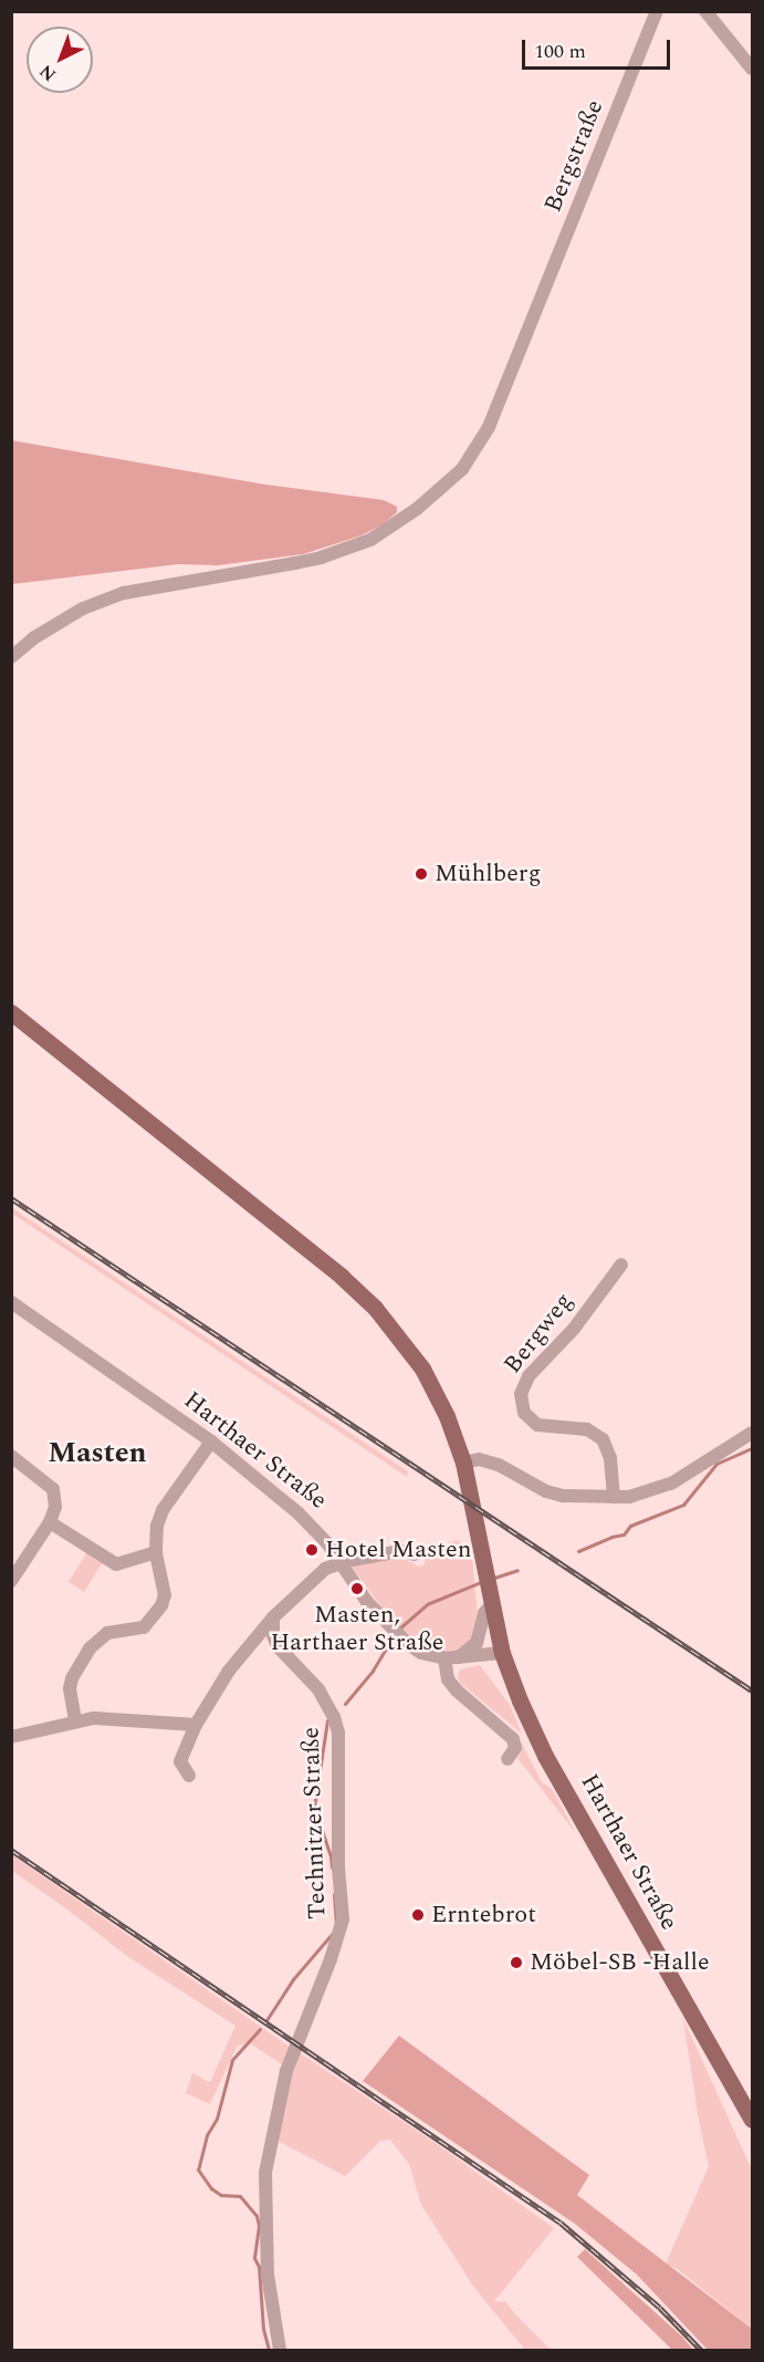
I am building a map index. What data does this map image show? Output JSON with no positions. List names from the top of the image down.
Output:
{
  "streets": {
    "main road": ["Harthaer Straße"],
    "street": ["Bergstraße", "Bergweg", "Technitzer Straße"]
  },
  "districts": ["Masten"],
  "places": [
    "Mühlberg",
    "Hotel Masten",
    "Masten, Harthaer Straße",
    "Erntebrot",
    "Möbel-SB -Halle"
  ],
  "scale_bar": "100 m",
  "north": "bottom left"
}
